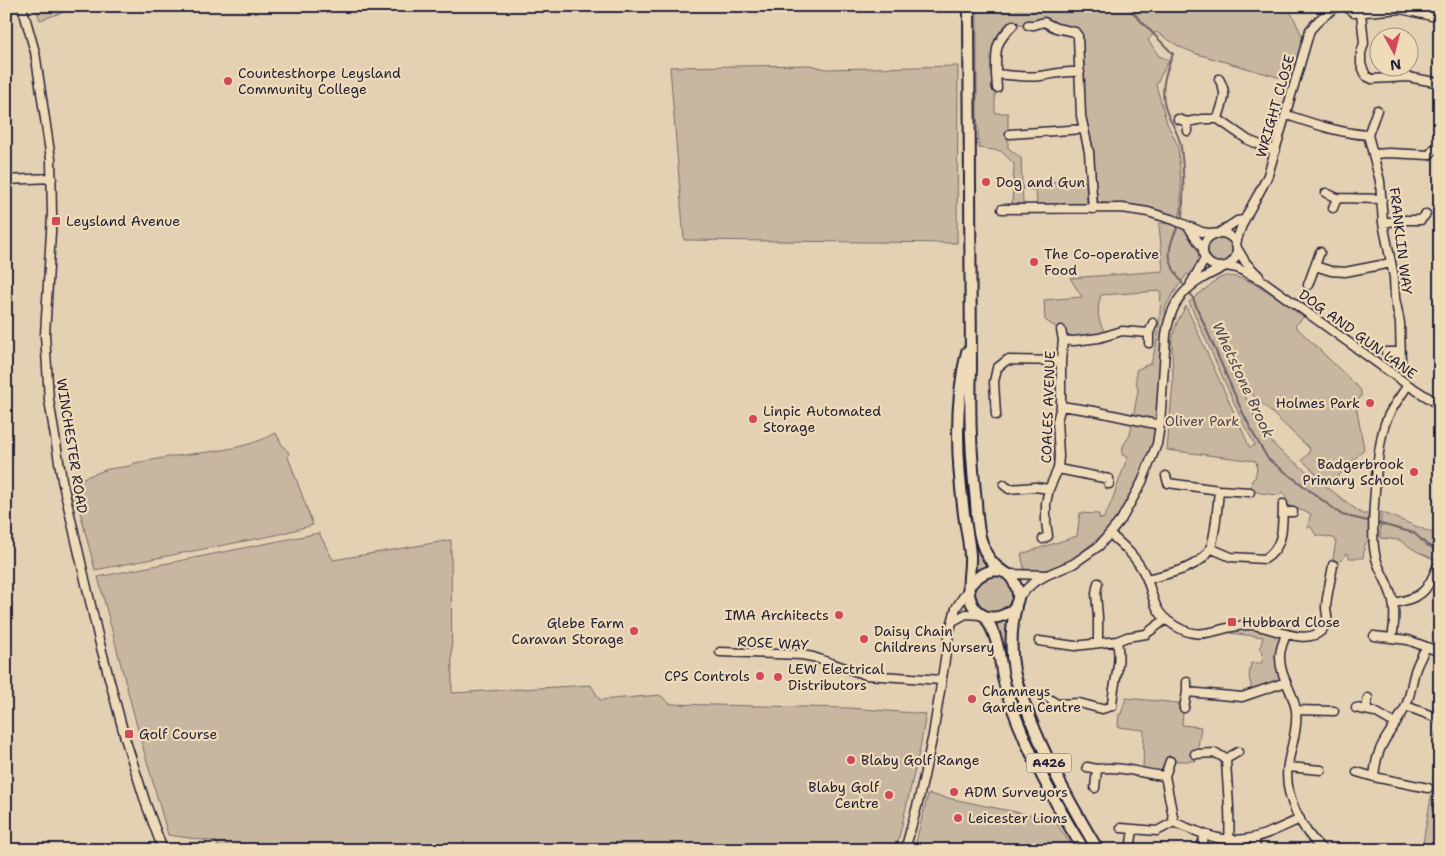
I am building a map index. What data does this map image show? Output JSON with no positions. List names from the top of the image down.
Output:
{
  "streets": {
    "main road": ["A426"],
    "street": [
      "WRIGHT CLOSE",
      "FRANKLIN WAY",
      "DOG AND GUN LANE",
      "COALES AVENUE",
      "WINCHESTER ROAD",
      "ROSE WAY"
    ]
  },
  "crossings": [
    ["WRIGHT CLOSE", "DOG AND GUN LANE"]
  ],
  "water": ["Whetstone Brook"],
  "parks": ["Oliver Park"],
  "places": {
    "other": [
      "Countesthorpe Leysland Community College",
      "Dog and Gun",
      "The Co-operative Food",
      "Holmes Park",
      "Linpic Automated Storage",
      "Badgerbrook Primary School",
      "IMA Architects",
      "Glebe Farm Caravan Storage",
      "Daisy Chain Childrens Nursery",
      "CPS Controls",
      "LEW Electrical Distributors",
      "Chamneys Garden Centre",
      "Blaby Golf Range",
      "ADM Surveyors",
      "Blaby Golf Centre",
      "Leicester Lions"
    ],
    "transit": ["Leysland Avenue", "Hubbard Close", "Golf Course"]
  },
  "north": "bottom"
}
